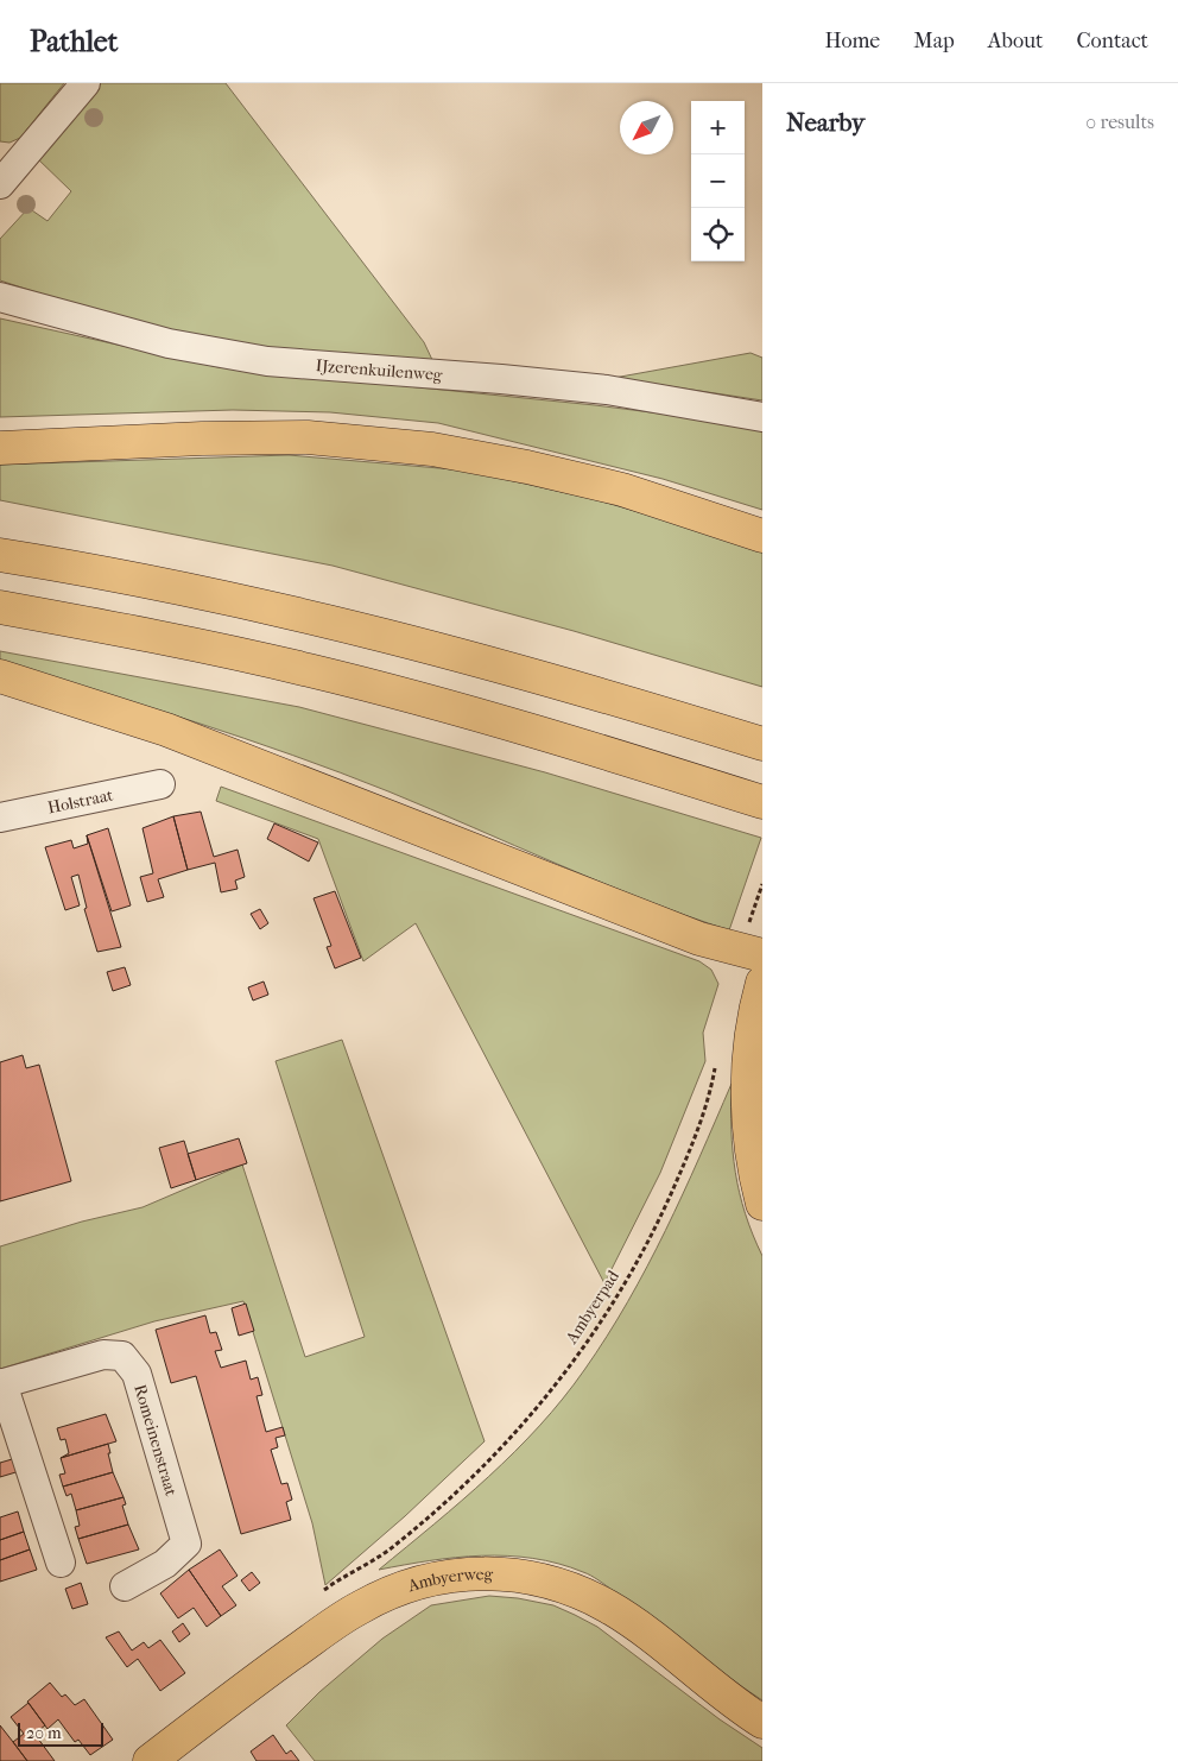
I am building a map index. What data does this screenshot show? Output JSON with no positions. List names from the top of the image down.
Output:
{
  "streets": {
    "main road": ["Ambyerweg"],
    "street": ["IJzerenkuilenweg", "Holstraat", "Romeinenstraat"],
    "path": ["Ambyerpad"]
  },
  "scale_bar": "20 m",
  "north": "bottom left",
  "page": {
    "header": "Pathlet",
    "nav": [
      "Home",
      "Map",
      "About",
      "Contact"
    ],
    "heading": ["Nearby", "0 results"],
    "map_buttons": ["+", "−"],
    "scale": "20 m"
  }
}
